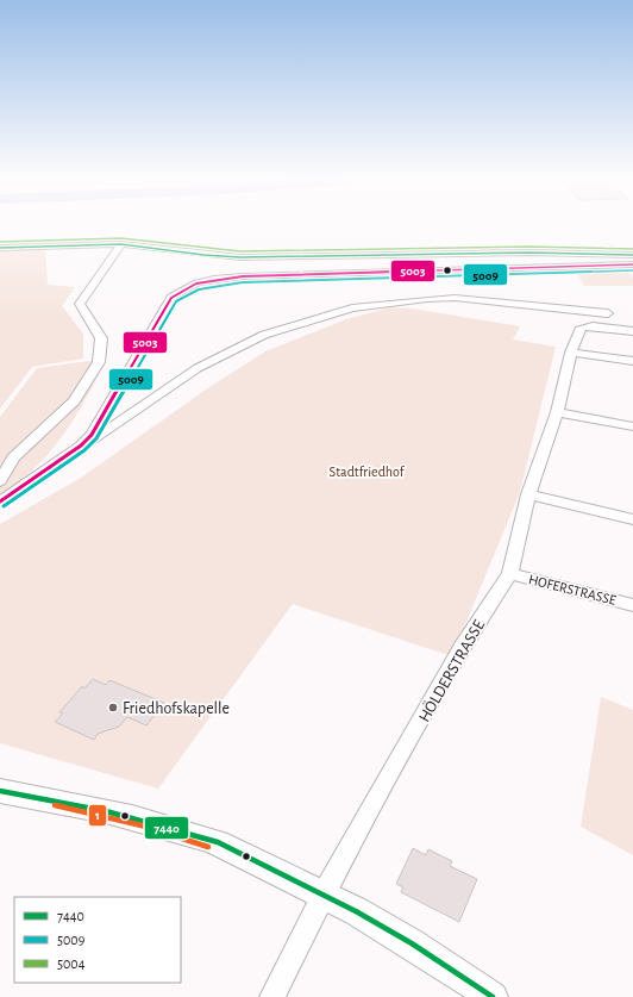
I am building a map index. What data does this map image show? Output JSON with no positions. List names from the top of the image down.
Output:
{
  "streets": {
    "street": ["HOFERSTRASSE", "HÖLDERSTRASSE"]
  },
  "crossings": [
    ["HOFERSTRASSE", "HÖLDERSTRASSE"]
  ],
  "parks": ["Stadtfriedhof"],
  "places": ["Friedhofskapelle"],
  "lines": [
    "transit line 5004",
    "transit line 7440",
    "transit line 5003",
    "transit line 5009",
    "transit line 1"
  ],
  "legend": ["7440", "5009", "5004"]
}
